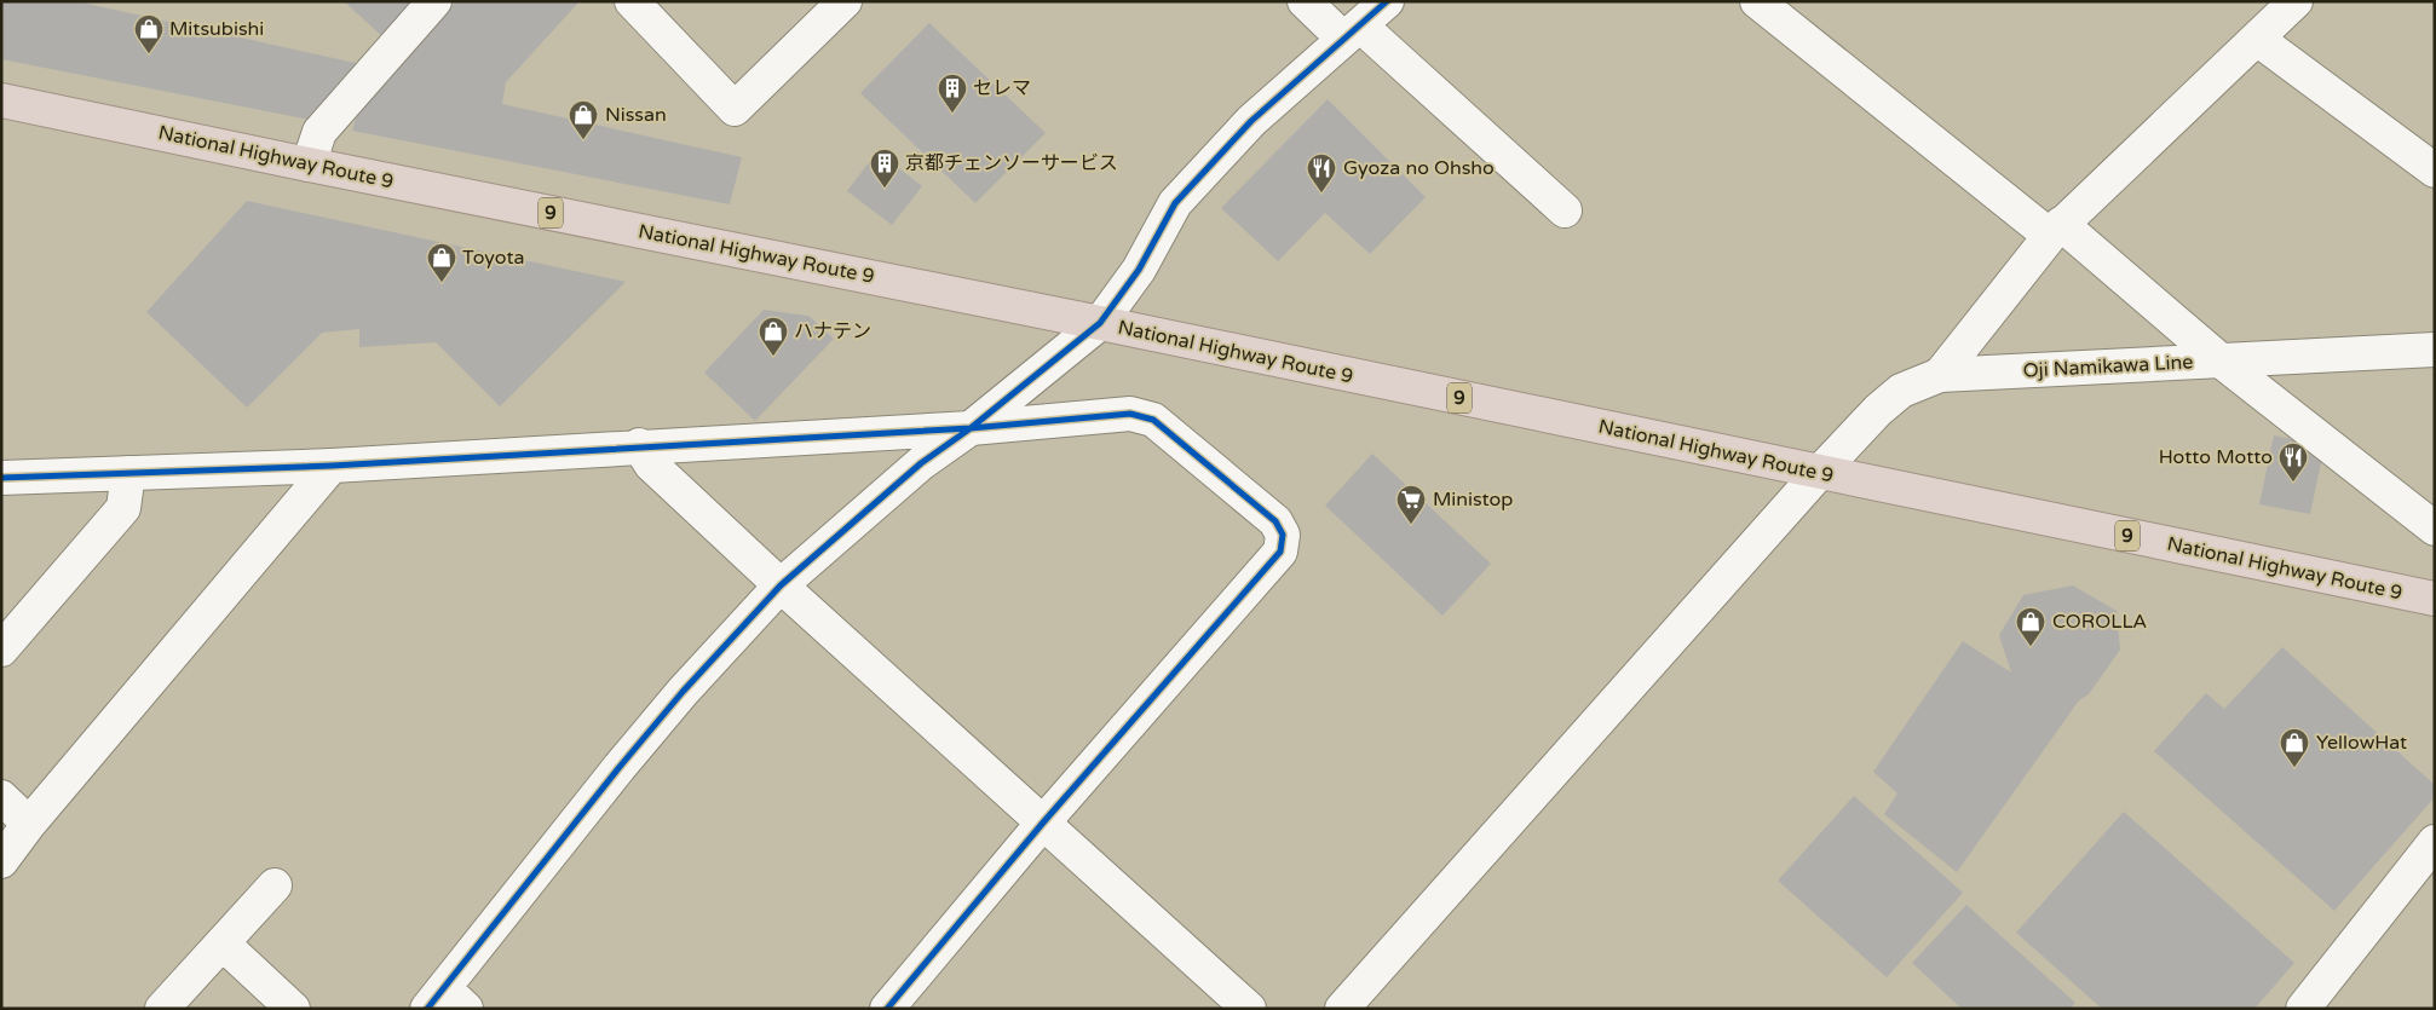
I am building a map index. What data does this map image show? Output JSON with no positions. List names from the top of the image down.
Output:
{
  "streets": {
    "highway": ["National Highway Route 9", "9"],
    "street": ["Oji Namikawa Line"]
  },
  "crossings": [
    ["National Highway Route 9", "Oji Namikawa Line"]
  ],
  "places": {
    "shop": [
      "Mitsubishi",
      "Nissan",
      "Toyota",
      "ハナテン",
      "COROLLA",
      "YellowHat"
    ],
    "building": ["セレマ", "京都チェンソーサービス"],
    "restaurant": ["Gyoza no Ohsho", "Hotto Motto"],
    "supermarket": ["Ministop"]
  }
}
